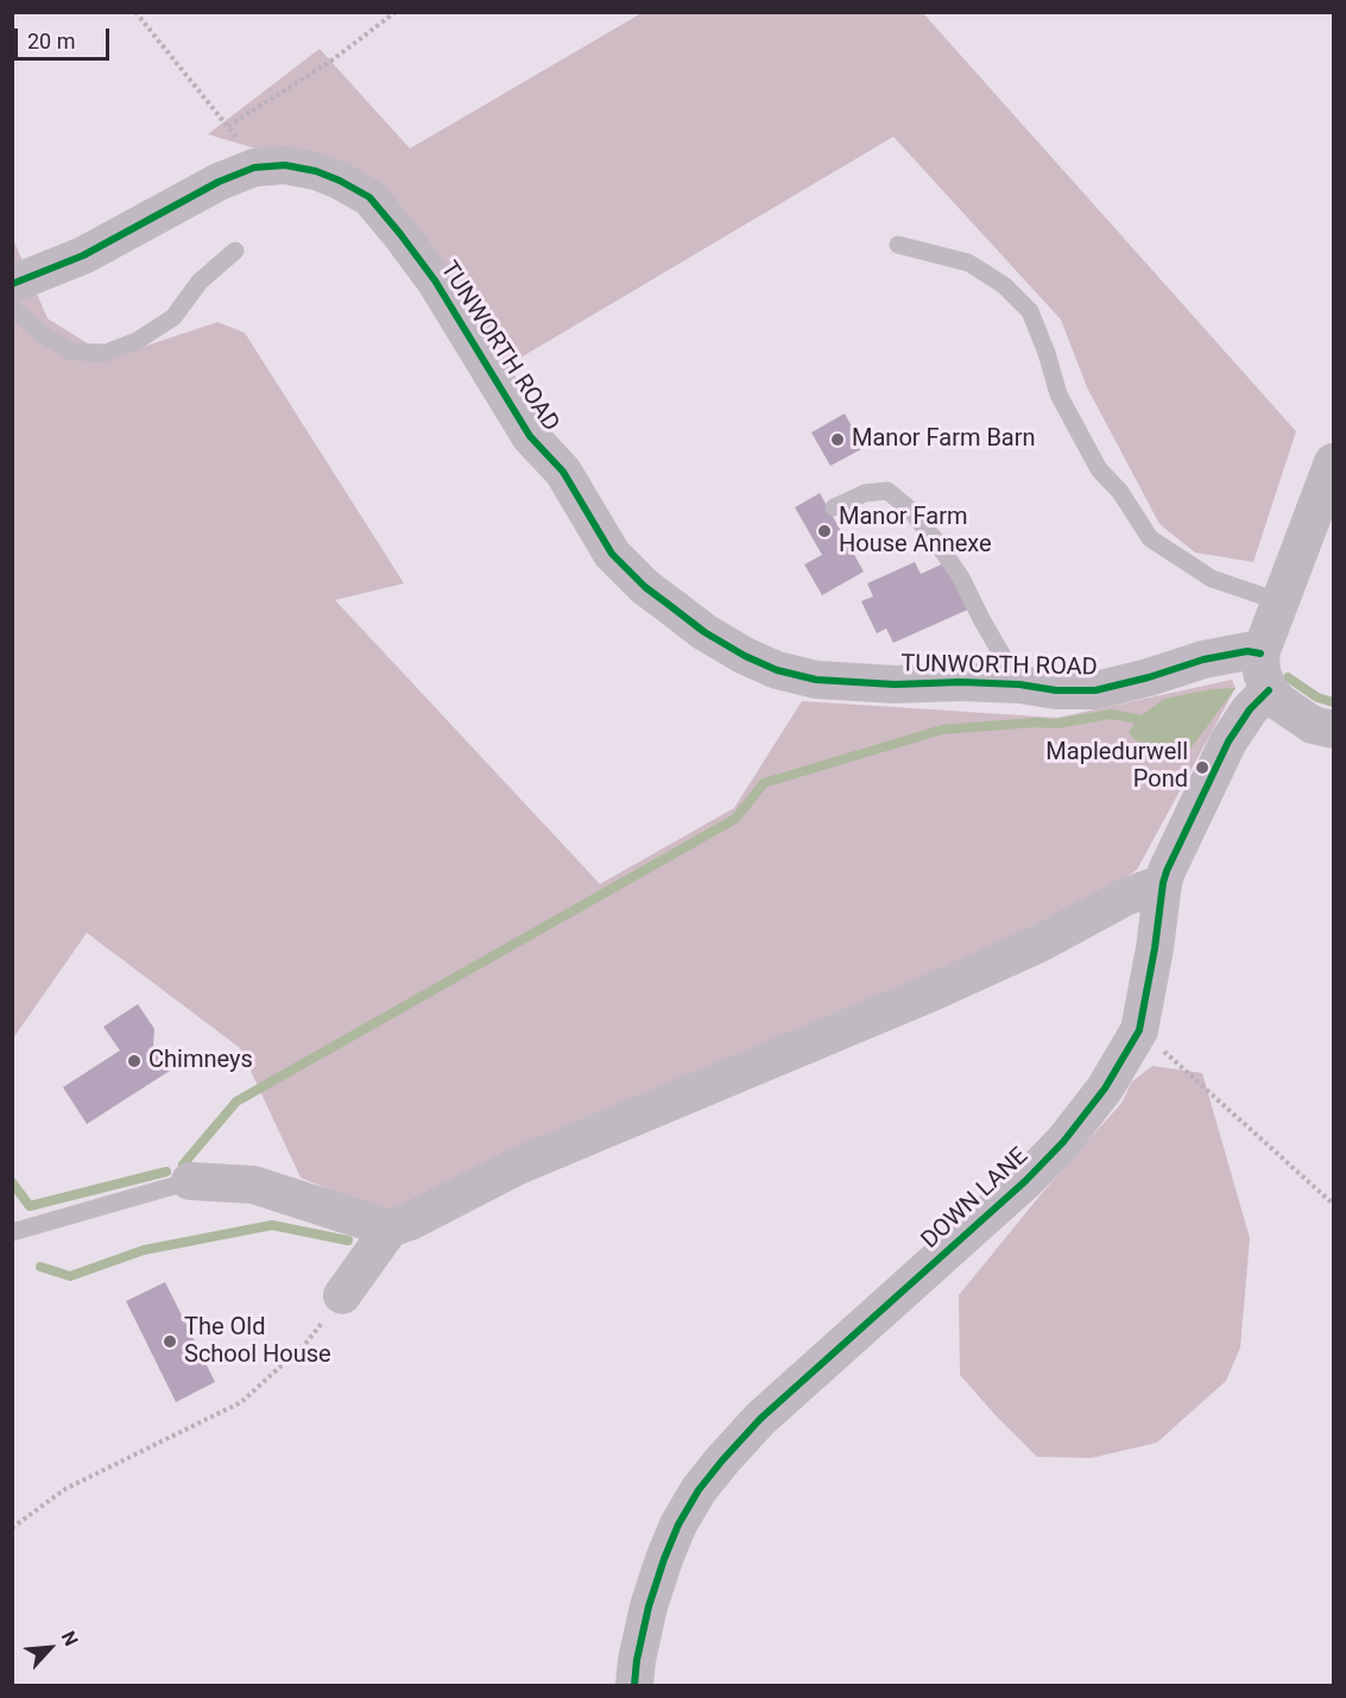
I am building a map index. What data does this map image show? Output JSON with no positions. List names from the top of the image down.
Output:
{
  "streets": {
    "street": ["TUNWORTH ROAD", "DOWN LANE"]
  },
  "places": [
    "Manor Farm Barn",
    "Manor Farm House Annexe",
    "Mapledurwell Pond",
    "Chimneys",
    "The Old School House"
  ],
  "scale_bar": "20 m",
  "north": "top right"
}
